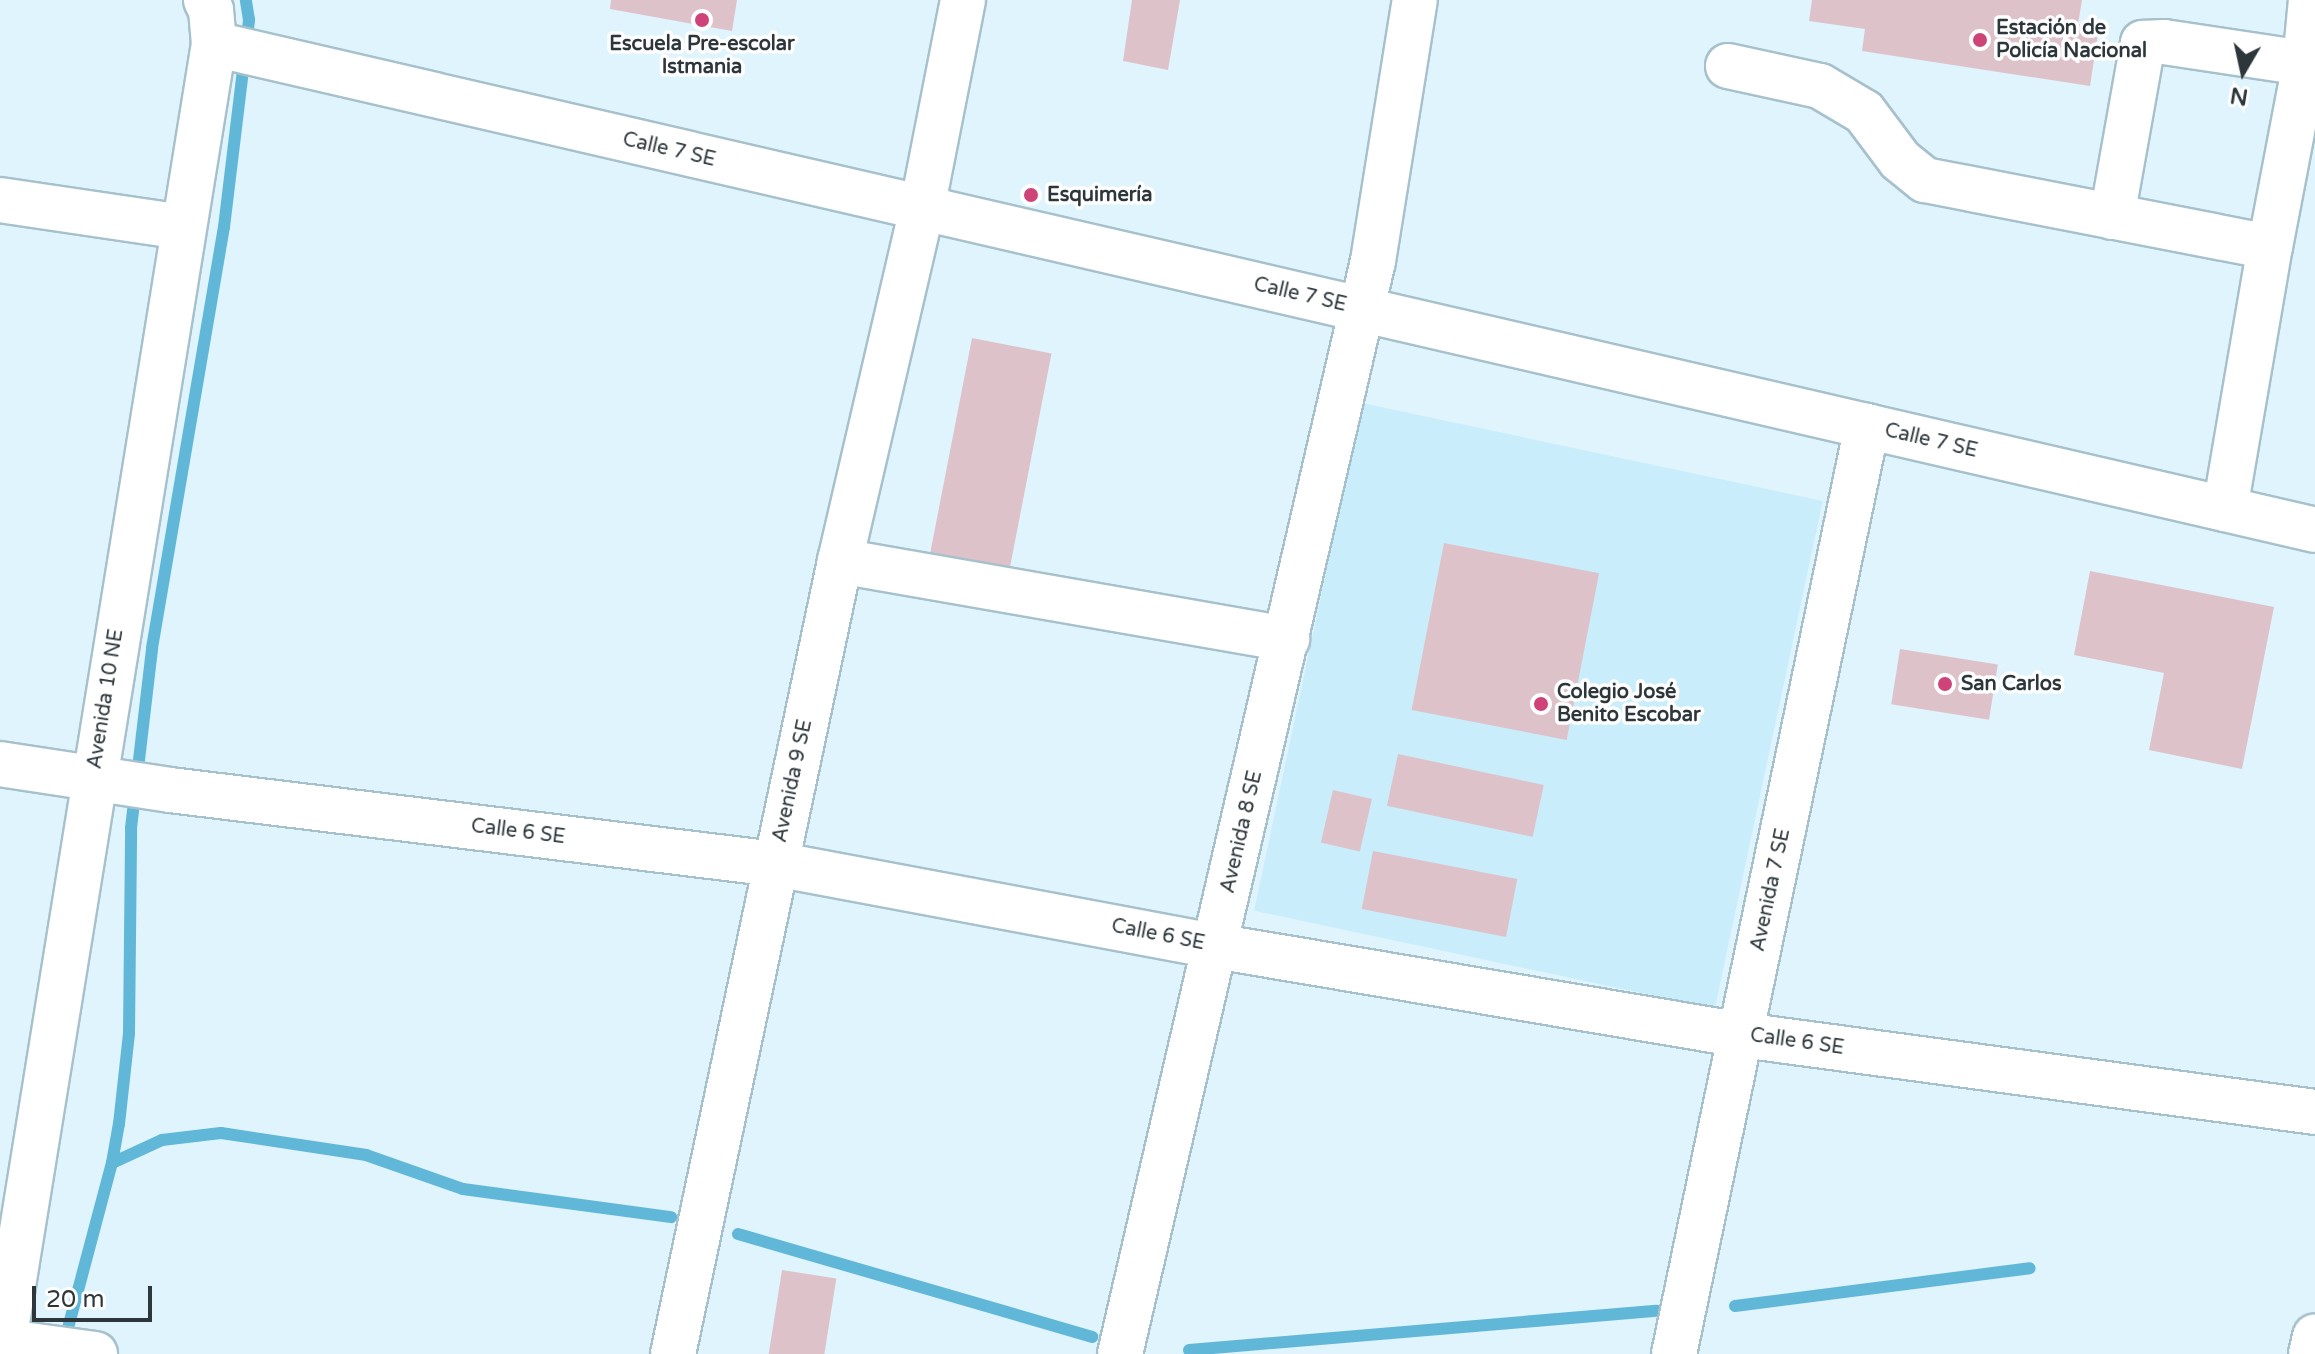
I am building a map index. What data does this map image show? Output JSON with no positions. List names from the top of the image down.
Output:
{
  "streets": {
    "street": [
      "Calle 7 SE",
      "Avenida 10 NE",
      "Avenida 9 SE",
      "Calle 6 SE",
      "Avenida 8 SE",
      "Avenida 7 SE"
    ]
  },
  "crossings": [
    ["Calle 7 SE", "Avenida 10 NE"],
    ["Calle 7 SE", "Avenida 9 SE"],
    ["Calle 7 SE", "Avenida 8 SE"],
    ["Calle 7 SE", "Avenida 7 SE"],
    ["Avenida 10 NE", "Calle 6 SE"],
    ["Avenida 9 SE", "Calle 6 SE"],
    ["Calle 6 SE", "Avenida 8 SE"],
    ["Calle 6 SE", "Avenida 7 SE"]
  ],
  "places": [
    "Escuela Pre-escolar Istmania",
    "Estación de Policía Nacional",
    "Esquimería",
    "San Carlos",
    "Colegio José Benito Escobar"
  ],
  "scale_bar": "20 m",
  "north": "bottom"
}
